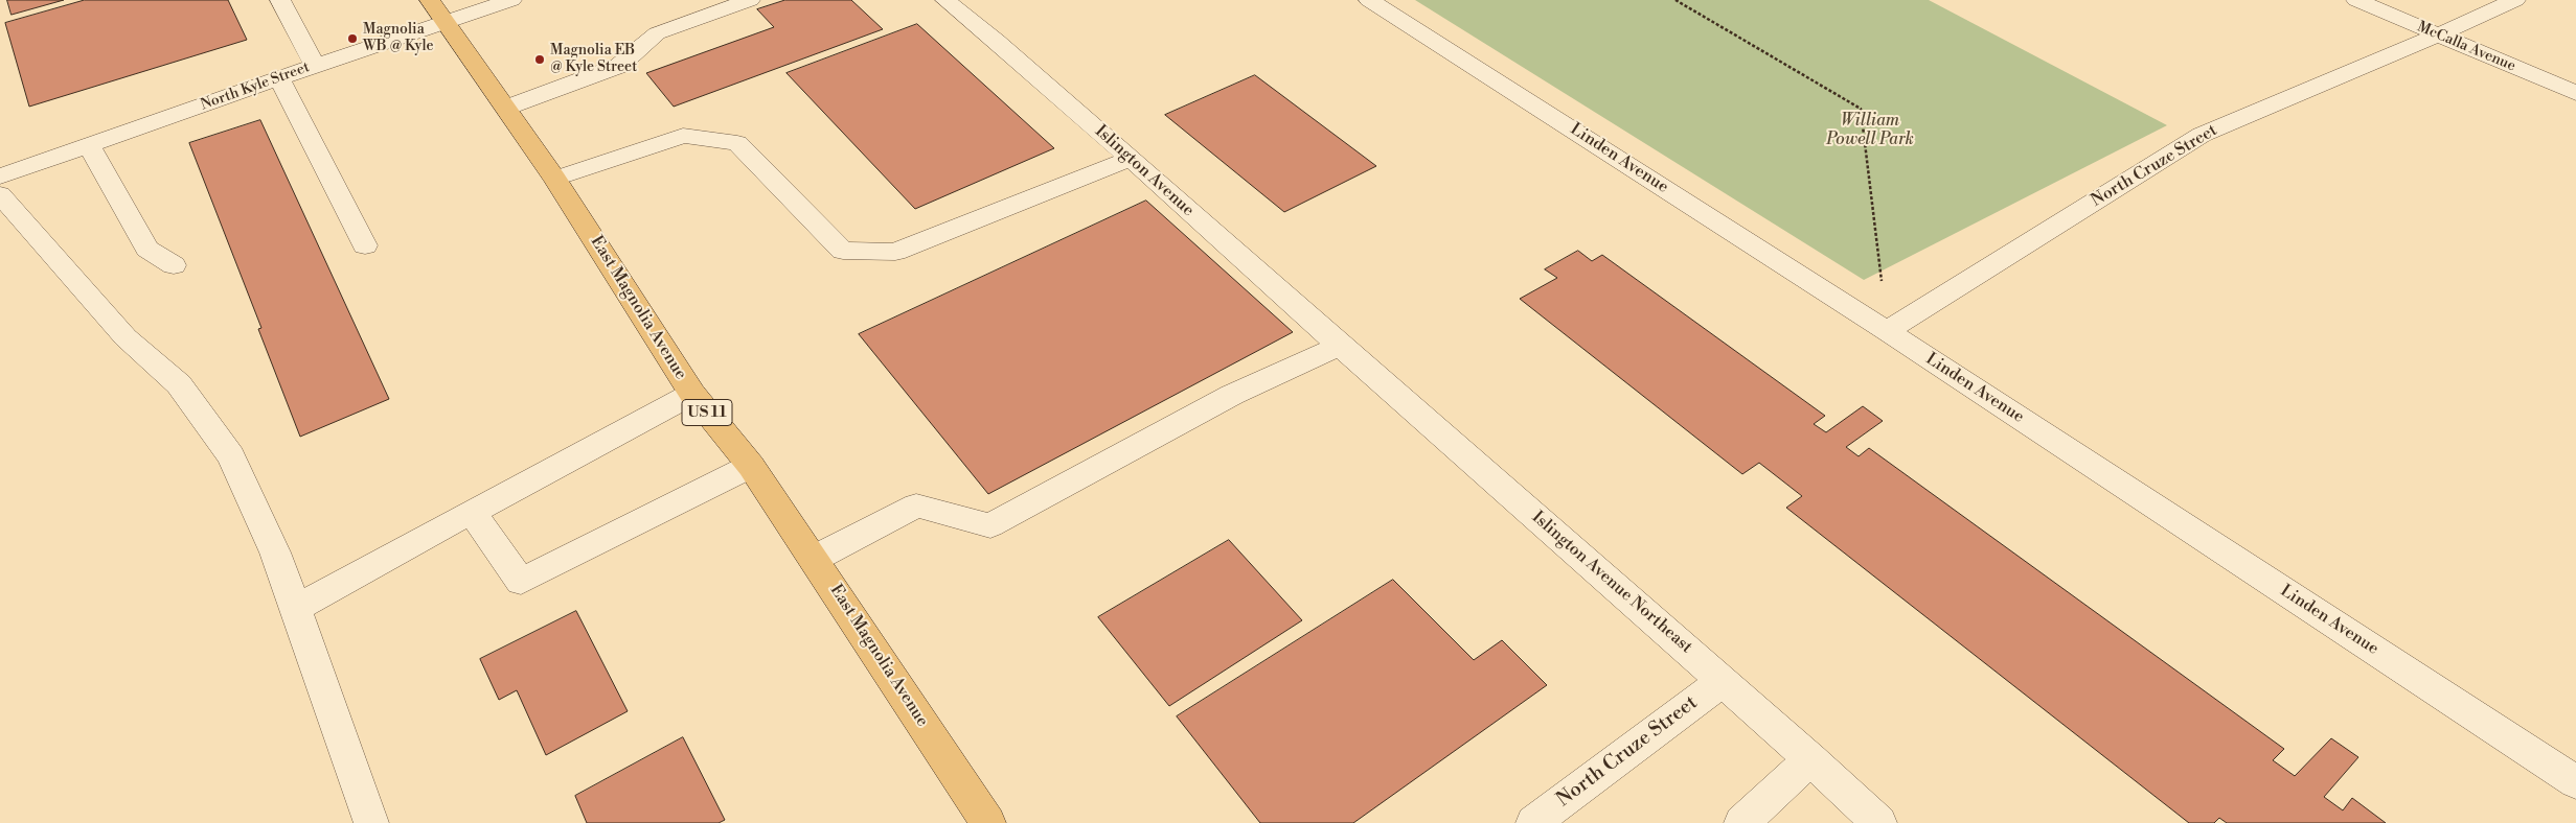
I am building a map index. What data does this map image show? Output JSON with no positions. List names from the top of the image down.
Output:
{
  "streets": {
    "main road": ["East Magnolia Avenue", "US 11"],
    "street": [
      "McCalla Avenue",
      "North Kyle Street",
      "Linden Avenue",
      "North Cruze Street",
      "Islington Avenue",
      "Islington Avenue Northeast"
    ]
  },
  "crossings": [
    ["McCalla Avenue", "North Cruze Street"],
    ["North Kyle Street", "East Magnolia Avenue"],
    ["Linden Avenue", "North Cruze Street"],
    ["North Cruze Street", "Islington Avenue Northeast"],
    ["Islington Avenue", "Islington Avenue Northeast"]
  ],
  "parks": ["William Powell Park"],
  "places": ["Magnolia WB @ Kyle", "Magnolia EB @ Kyle Street"]
}
